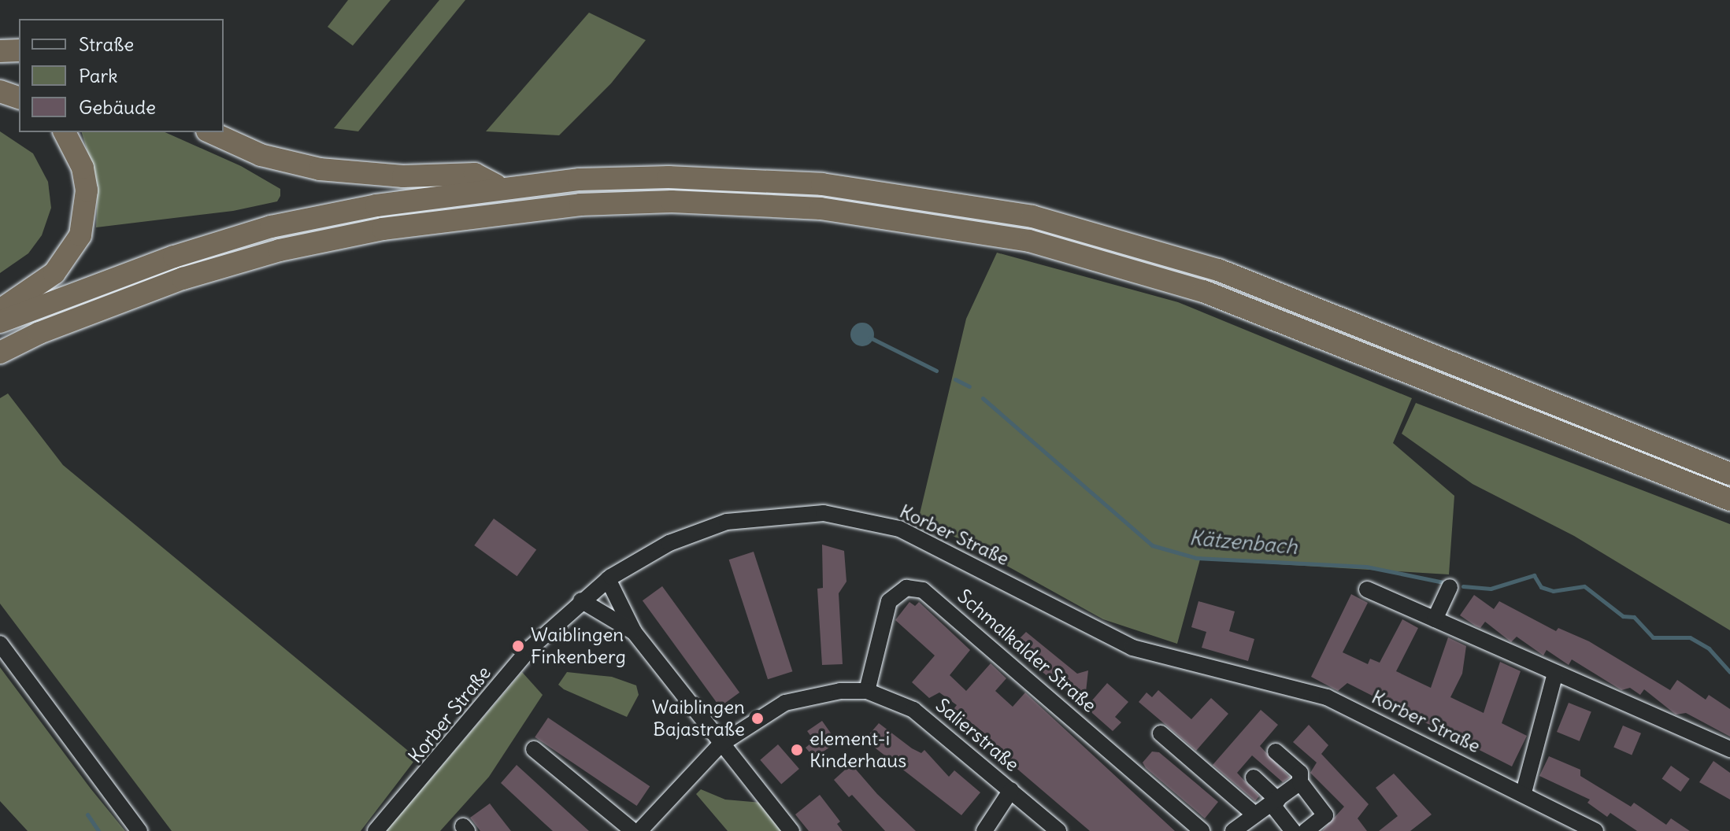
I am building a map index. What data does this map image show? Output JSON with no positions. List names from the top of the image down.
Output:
{
  "streets": {
    "street": ["Korber Straße", "Schmalkalder Straße", "Salierstraße"]
  },
  "crossings": [
    ["Schmalkalder Straße", "Salierstraße"]
  ],
  "water": ["Kätzenbach"],
  "places": ["Waiblingen Finkenberg", "Waiblingen Bajastraße", "element-i Kinderhaus"],
  "legend": ["Straße", "Park", "Gebäude"]
}
